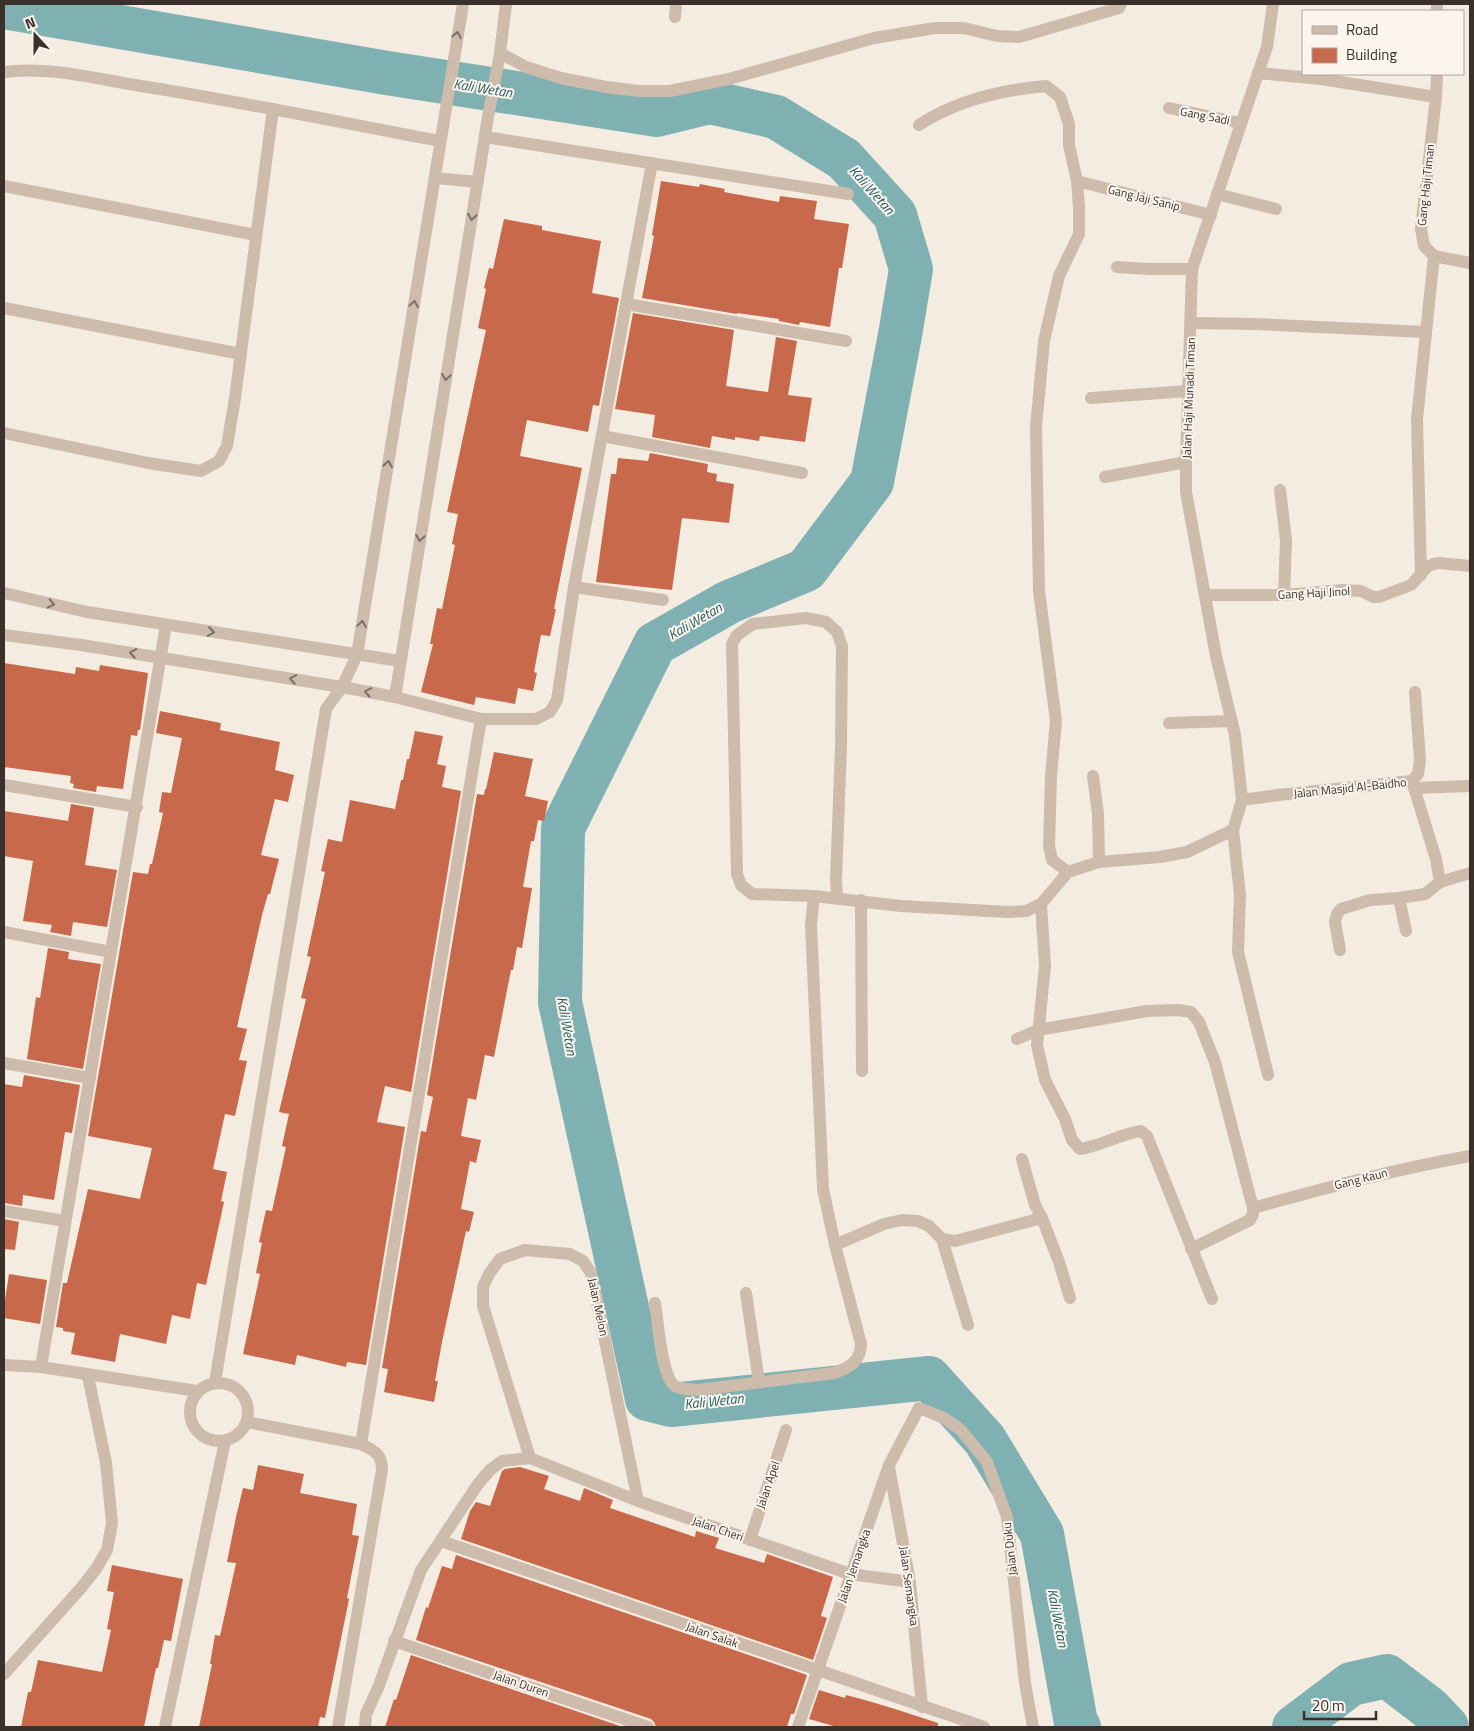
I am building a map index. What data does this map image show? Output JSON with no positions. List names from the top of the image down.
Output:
{
  "streets": {
    "street": [
      "Gang Sadi",
      "Gang Haji Timan",
      "Gang Jaji Sanip",
      "Jalan Haji Munadi Timan",
      "Gang Haji Jinol",
      "Jalan Masjid Al-Baidho",
      "Gang Kaun",
      "Jalan Melon",
      "Jalan Apel",
      "Jalan Cheri",
      "Jalan Duku",
      "Jalan Jemangka",
      "Jalan Semangka",
      "Jalan Salak",
      "Jalan Duren"
    ]
  },
  "crossings": [
    ["Gang Sadi", "Jalan Haji Munadi Timan"],
    ["Gang Jaji Sanip", "Jalan Haji Munadi Timan"],
    ["Jalan Haji Munadi Timan", "Gang Haji Jinol"],
    ["Jalan Haji Munadi Timan", "Jalan Masjid Al-Baidho"],
    ["Jalan Melon", "Jalan Cheri"],
    ["Jalan Apel", "Jalan Cheri"],
    ["Jalan Cheri", "Jalan Jemangka"],
    ["Jalan Cheri", "Jalan Semangka"],
    ["Jalan Duku", "Jalan Jemangka"],
    ["Jalan Jemangka", "Jalan Semangka"],
    ["Jalan Jemangka", "Jalan Salak"],
    ["Jalan Semangka", "Jalan Salak"]
  ],
  "water": ["Kali Wetan"],
  "legend": ["Road", "Building"],
  "scale_bar": "20 m",
  "north": "top"
}
